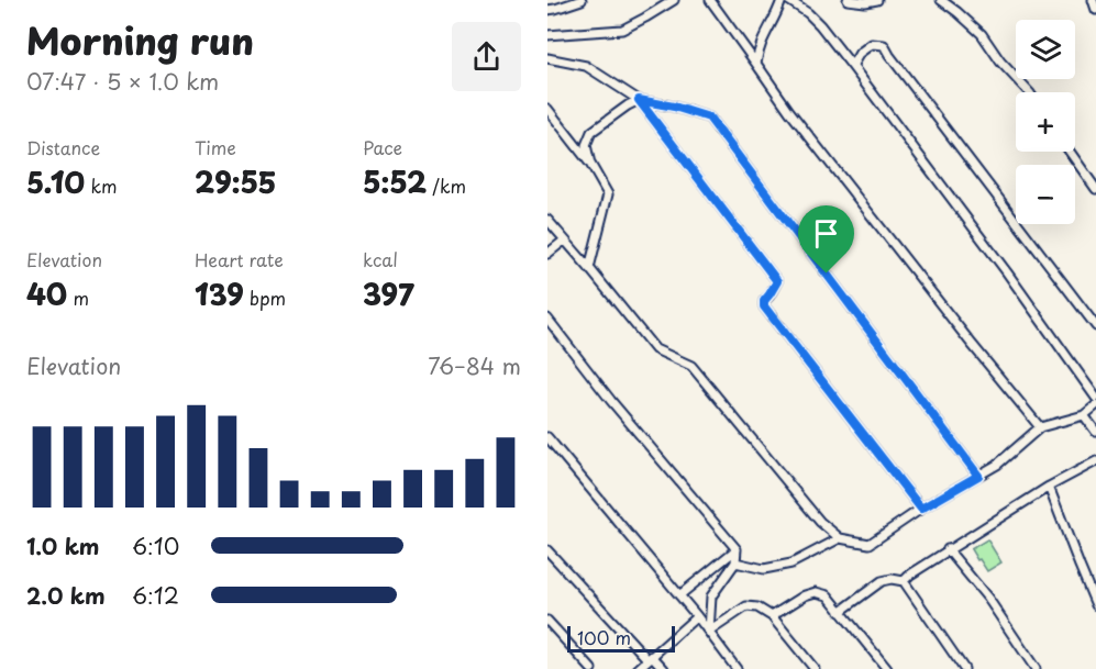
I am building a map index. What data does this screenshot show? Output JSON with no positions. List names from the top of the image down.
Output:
{
  "scale_bar": "100 m",
  "page": {
    "heading": ["Morning run", "07:47 · 5 × 1.0 km"],
    "map_buttons": ["+", "−"],
    "stats": [
      ["Distance", "5.10 km"],
      ["Time", "29:55"],
      ["Pace", "5:52 /km"],
      ["Elevation", "40 m"],
      ["Heart rate", "139 bpm"],
      ["kcal", "397"]
    ],
    "chart": ["Elevation", "76–84 m"],
    "list": [
      {
        "name": "1.0 km",
        "note": "6:10"
      },
      {
        "name": "2.0 km",
        "note": "6:12"
      }
    ],
    "scale": "100 m"
  }
}
